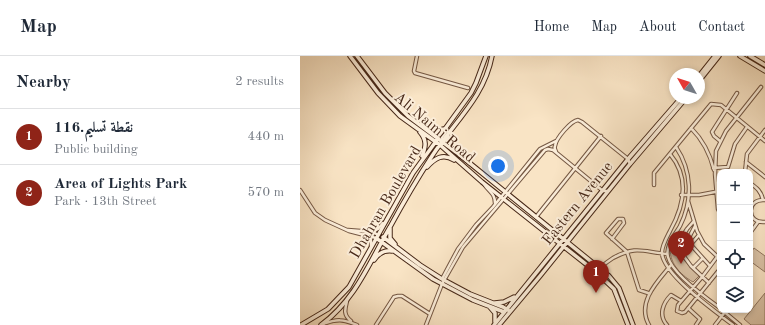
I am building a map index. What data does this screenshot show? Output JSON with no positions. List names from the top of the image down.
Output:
{
  "streets": {
    "main road": ["Ali Naimi Road", "Dhahran Boulevard", "Eastern Avenue"]
  },
  "crossings": [
    ["Ali Naimi Road", "Dhahran Boulevard"],
    ["Ali Naimi Road", "Eastern Avenue"]
  ],
  "north": "top left",
  "page": {
    "header": "Map",
    "nav": [
      "Home",
      "Map",
      "About",
      "Contact"
    ],
    "heading": ["Nearby", "2 results"],
    "list": [
      {
        "mark": "1",
        "name": "نقطة تسليم.116",
        "note": "Public building",
        "value": "440 m"
      },
      {
        "mark": "2",
        "name": "Area of Lights Park",
        "note": "Park · 13th Street",
        "value": "570 m"
      }
    ],
    "map_buttons": ["+", "−"],
    "pins": ["2", "1"]
  }
}
